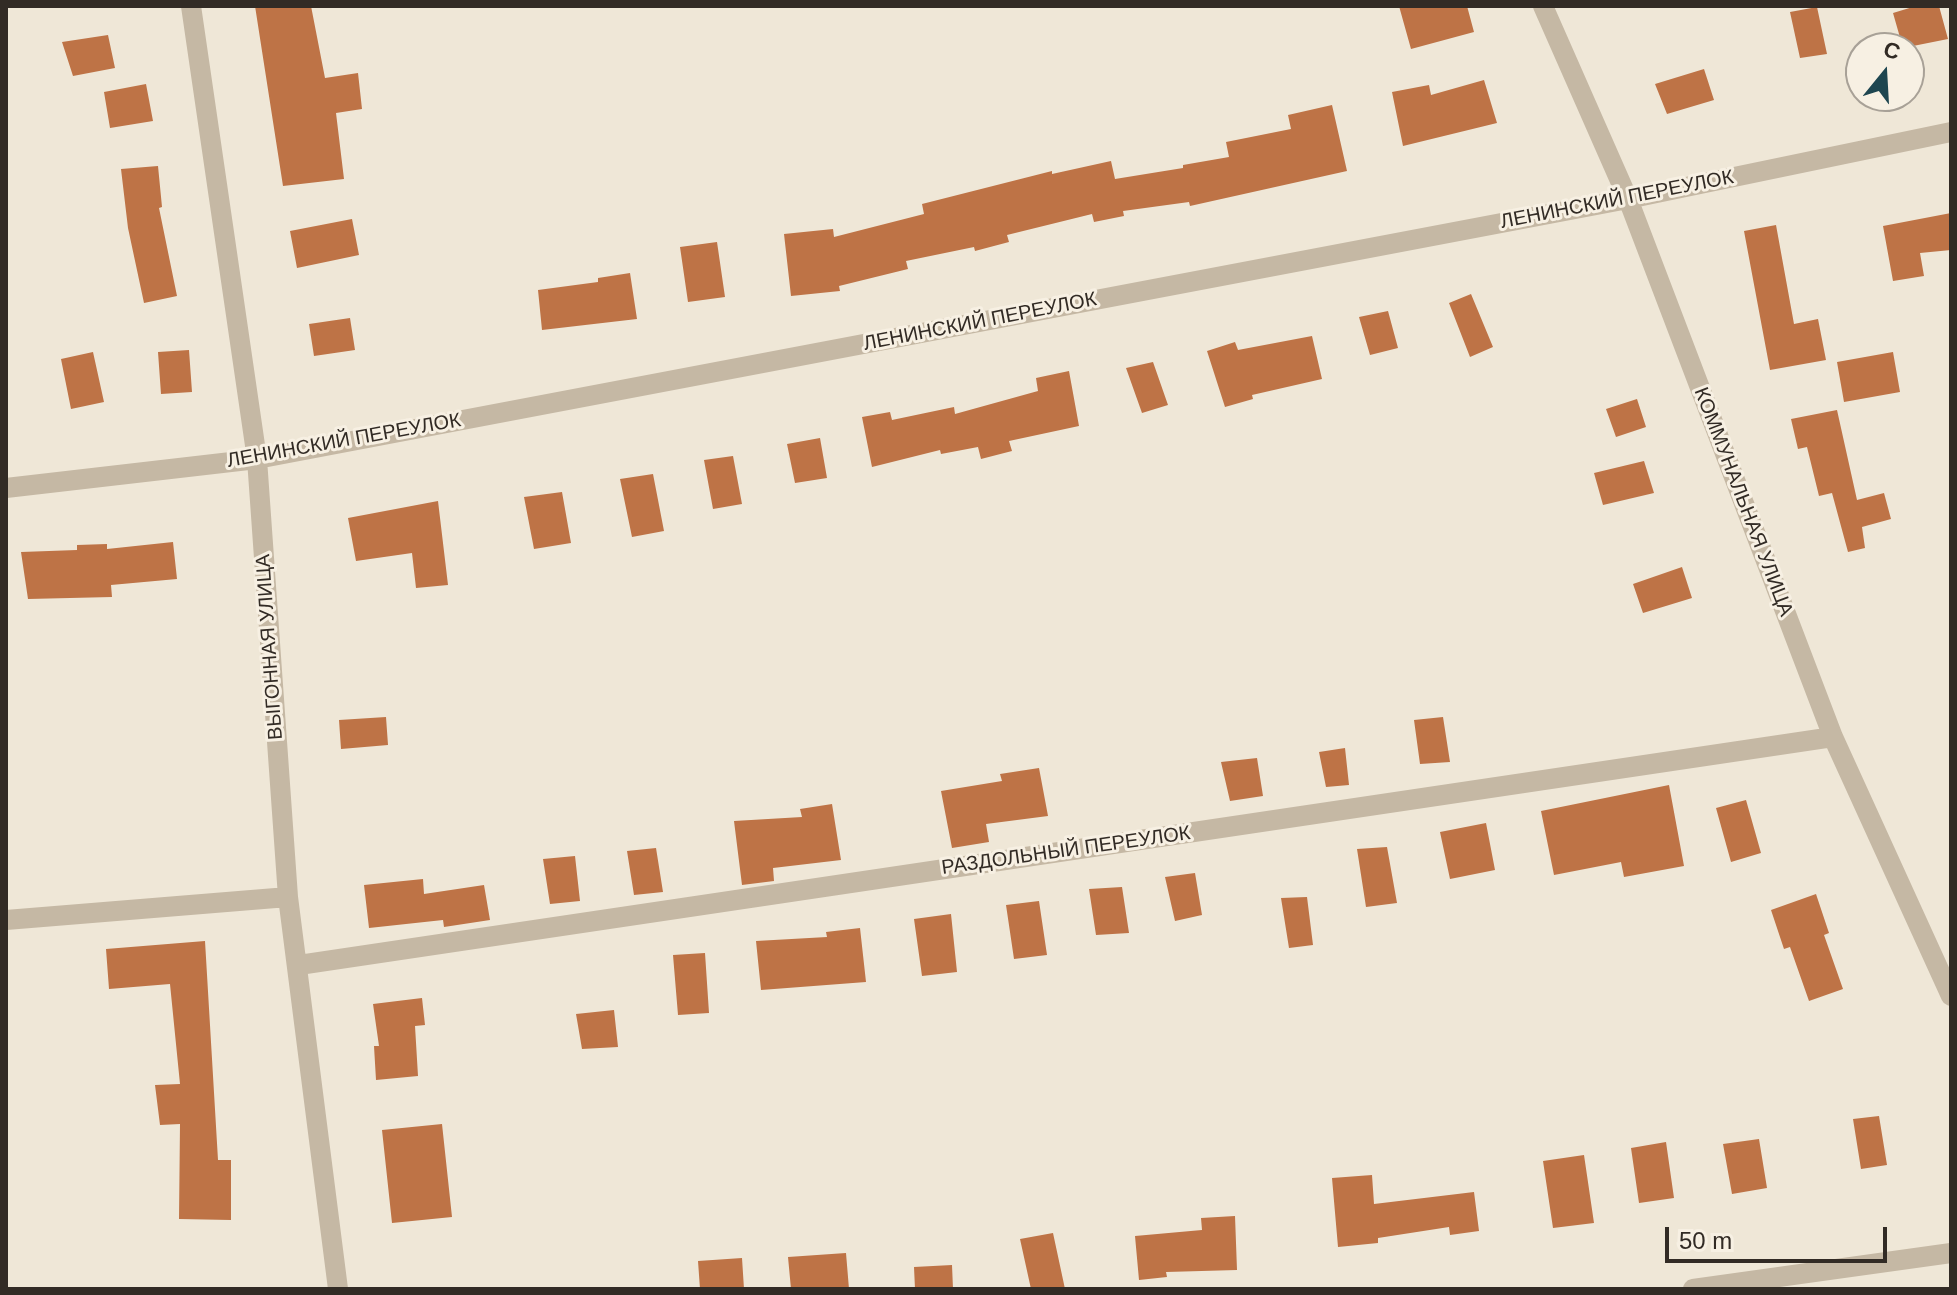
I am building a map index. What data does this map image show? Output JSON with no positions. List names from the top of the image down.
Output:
{
  "streets": {
    "street": [
      "ЛЕНИНСКИЙ ПЕРЕУЛОК",
      "КОММУНАЛЬНАЯ УЛИЦА",
      "ВЫГОННАЯ УЛИЦА",
      "РАЗДОЛЬНЫЙ ПЕРЕУЛОК"
    ]
  },
  "crossings": [
    ["ЛЕНИНСКИЙ ПЕРЕУЛОК", "КОММУНАЛЬНАЯ УЛИЦА"],
    ["ЛЕНИНСКИЙ ПЕРЕУЛОК", "ВЫГОННАЯ УЛИЦА"],
    ["КОММУНАЛЬНАЯ УЛИЦА", "РАЗДОЛЬНЫЙ ПЕРЕУЛОК"],
    ["ВЫГОННАЯ УЛИЦА", "РАЗДОЛЬНЫЙ ПЕРЕУЛОК"]
  ],
  "scale_bar": "50 m",
  "north": "top"
}
